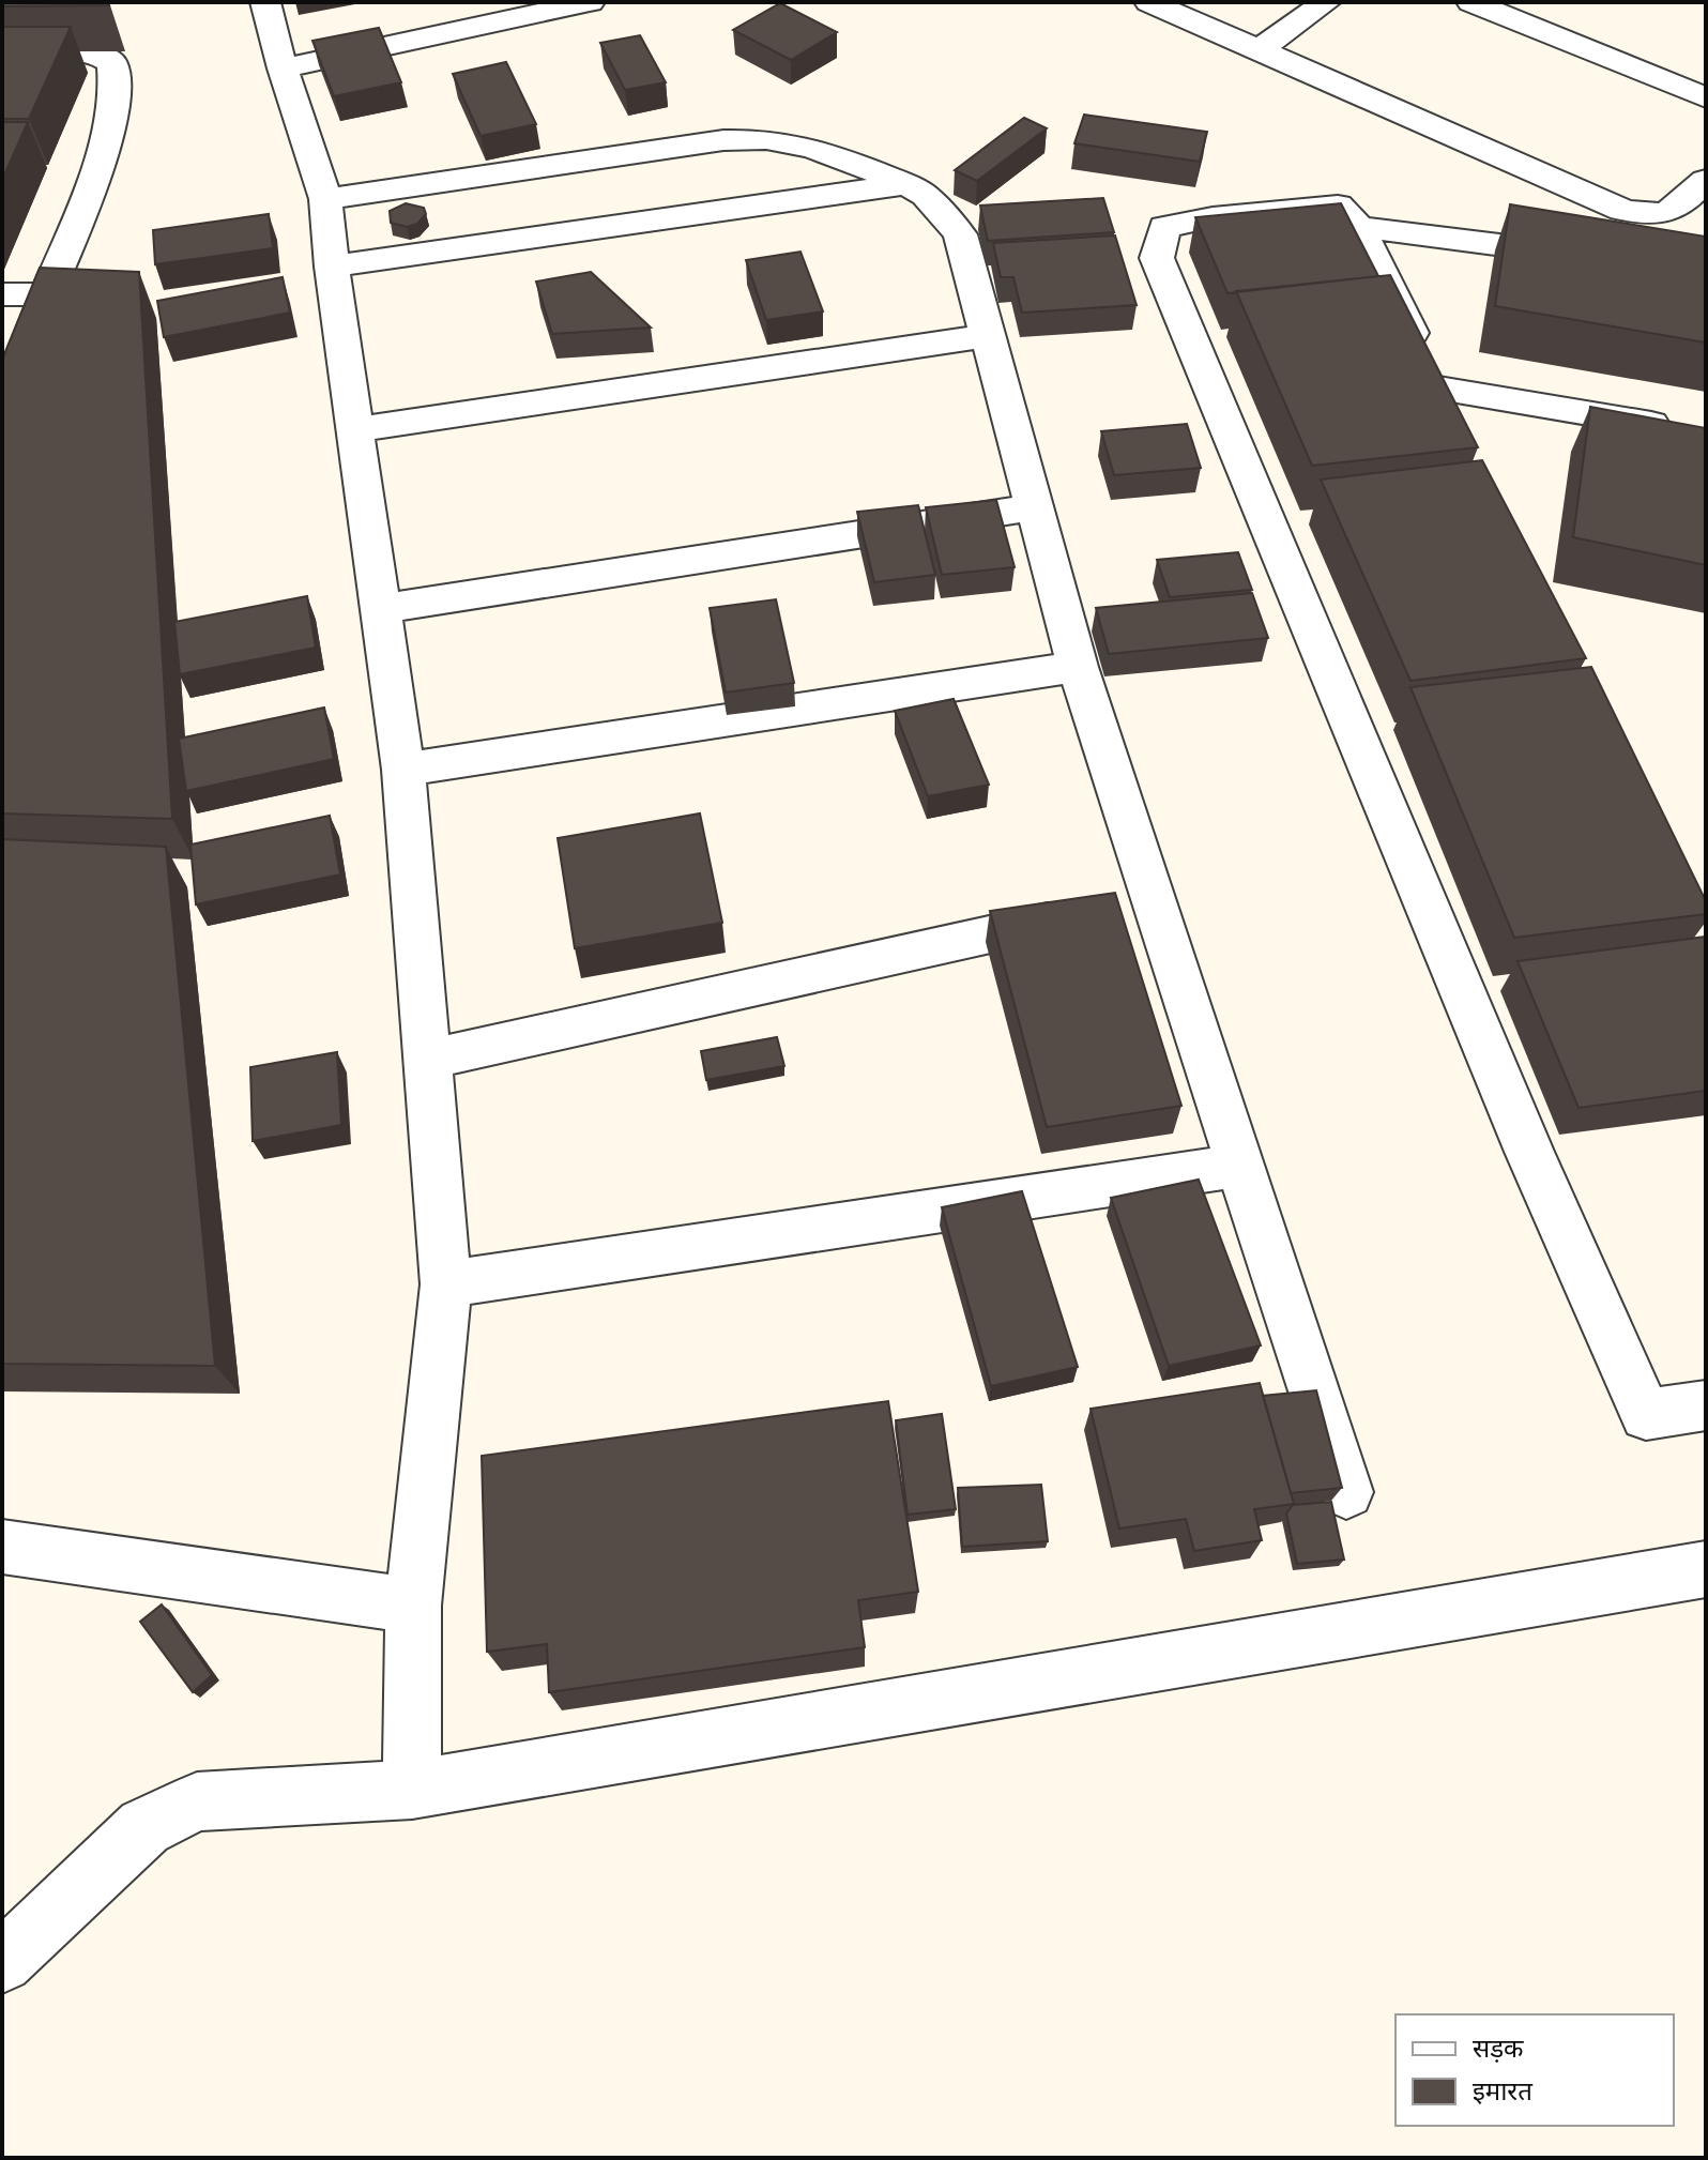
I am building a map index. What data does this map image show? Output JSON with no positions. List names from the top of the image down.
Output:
{
  "legend": ["सड़क", "इमारत"]
}
